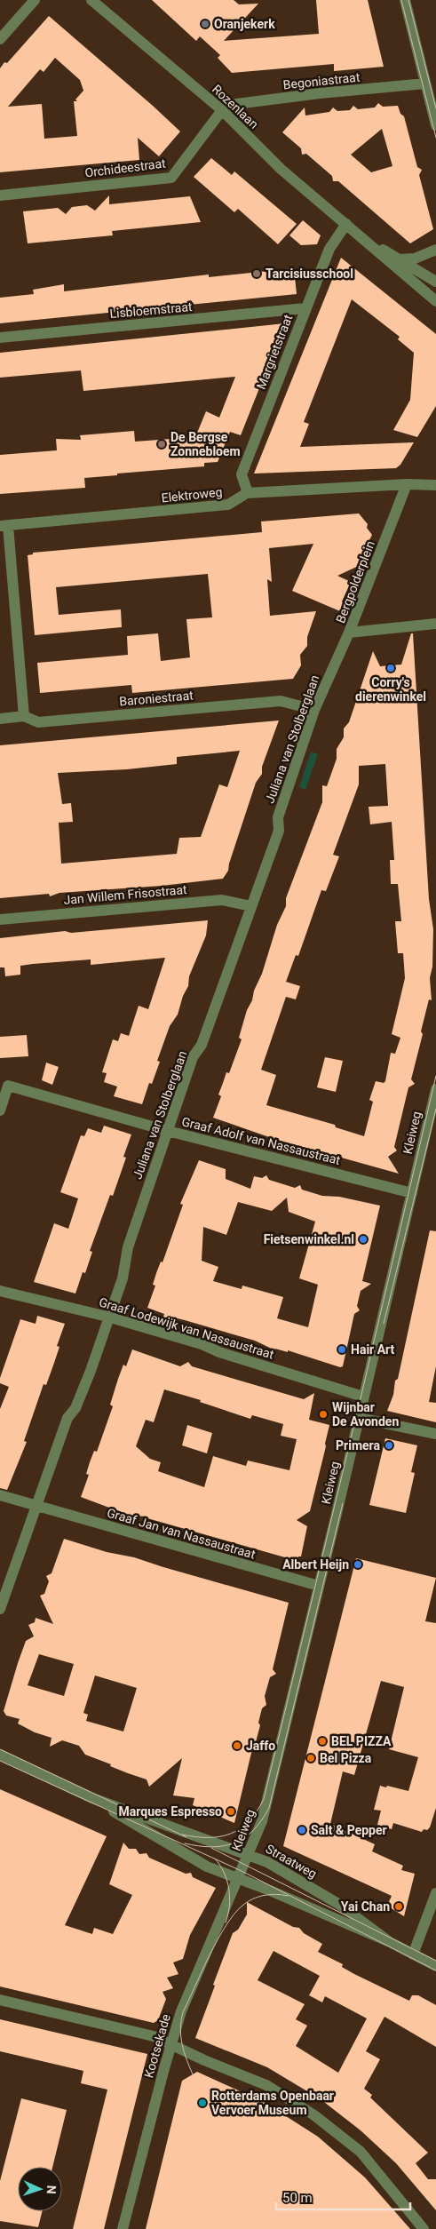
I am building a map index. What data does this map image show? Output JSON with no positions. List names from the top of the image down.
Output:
{
  "streets": {
    "street": [
      "Begoniastraat",
      "Rozenlaan",
      "Orchideestraat",
      "Lisbloemstraat",
      "Margrietstraat",
      "Elektroweg",
      "Bergpolderplein",
      "Baroniestraat",
      "Juliana van Stolberglaan",
      "Jan Willem Frisostraat",
      "Kleiweg",
      "Graaf Adolf van Nassaustraat",
      "Graaf Lodewijk van Nassaustraat",
      "Graaf Jan van Nassaustraat",
      "Straatweg",
      "Kootsekade"
    ]
  },
  "crossings": [
    ["Begoniastraat", "Rozenlaan"],
    ["Begoniastraat", "Orchideestraat"],
    ["Rozenlaan", "Orchideestraat"],
    ["Rozenlaan", "Margrietstraat"],
    ["Lisbloemstraat", "Margrietstraat"],
    ["Margrietstraat", "Elektroweg"],
    ["Elektroweg", "Bergpolderplein"],
    ["Bergpolderplein", "Juliana van Stolberglaan"],
    ["Baroniestraat", "Juliana van Stolberglaan"],
    ["Juliana van Stolberglaan", "Jan Willem Frisostraat"],
    ["Juliana van Stolberglaan", "Graaf Adolf van Nassaustraat"],
    ["Juliana van Stolberglaan", "Graaf Lodewijk van Nassaustraat"],
    ["Juliana van Stolberglaan", "Graaf Jan van Nassaustraat"],
    ["Kleiweg", "Graaf Adolf van Nassaustraat"],
    ["Kleiweg", "Graaf Lodewijk van Nassaustraat"],
    ["Kleiweg", "Graaf Jan van Nassaustraat"],
    ["Kleiweg", "Straatweg"],
    ["Kleiweg", "Kootsekade"],
    ["Straatweg", "Kootsekade"]
  ],
  "places": [
    "Oranjekerk",
    "Tarcisiusschool",
    "De Bergse Zonnebloem",
    "Corry's dierenwinkel",
    "Fietsenwinkel.nl",
    "Hair Art",
    "Wijnbar De Avonden",
    "Primera",
    "Albert Heijn",
    "BEL PIZZA",
    "Jaffo",
    "Bel Pizza",
    "Marques Espresso",
    "Salt & Pepper",
    "Yai Chan",
    "Rotterdams Openbaar Vervoer Museum"
  ],
  "scale_bar": "50 m",
  "north": "right"
}
